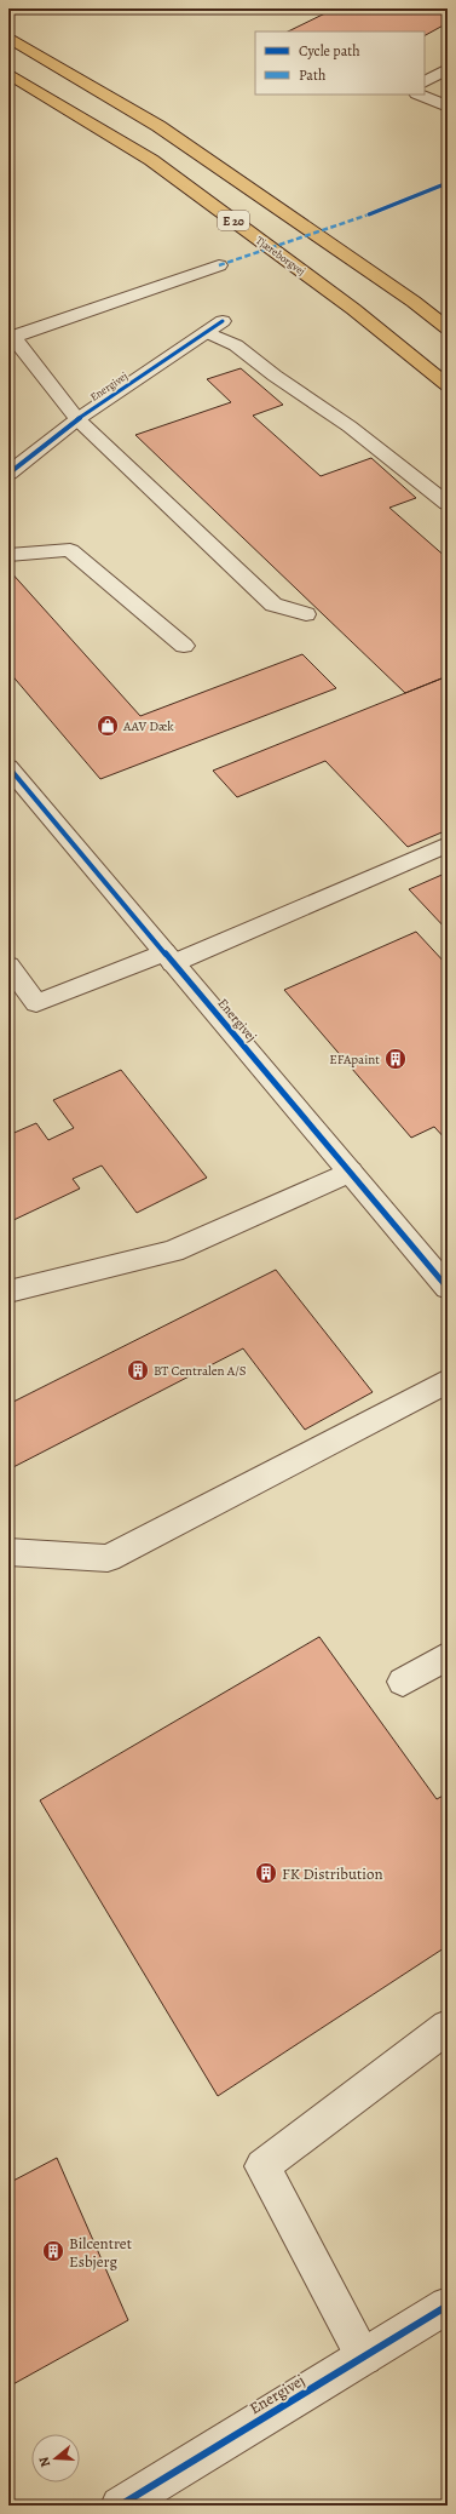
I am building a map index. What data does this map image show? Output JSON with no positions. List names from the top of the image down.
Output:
{
  "streets": {
    "highway": ["E 20", "Tjæreborgvej"],
    "street": ["Energivej"]
  },
  "places": {
    "shop": ["AAV Dæk"],
    "building": [
      "EFApaint",
      "BT Centralen A/S",
      "FK Distribution",
      "Bilcentret Esbjerg"
    ]
  },
  "legend": ["Cycle path", "Path"],
  "north": "left"
}
